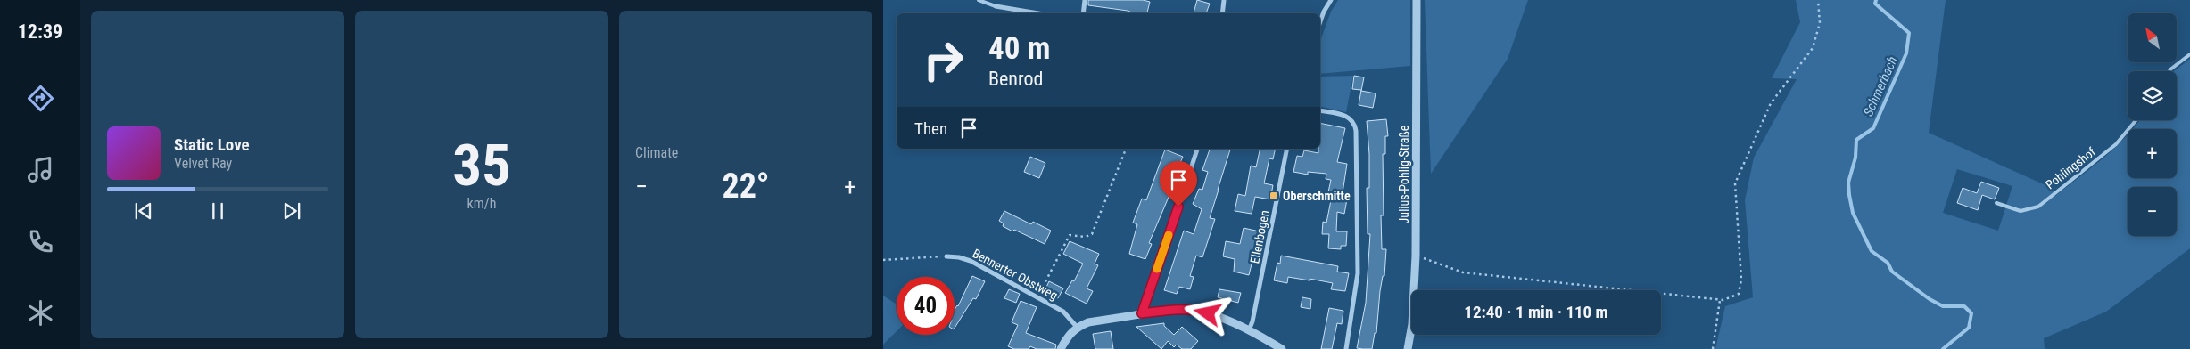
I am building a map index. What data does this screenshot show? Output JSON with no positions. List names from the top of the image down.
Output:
{
  "streets": {
    "street": ["Julius-Pohlig-Straße", "Ellenbogen", "Bennerter Obstweg"],
    "lane": ["Pohlingshof"]
  },
  "water": ["Schmerbach"],
  "places": {
    "transit": ["Oberschmitte"]
  },
  "north": "top left",
  "page": {
    "tabs": "12:39",
    "tile": [
      ["35", "km/h"],
      "Climate"
    ],
    "map_buttons": ["+", "−"],
    "turn": ["40 m", "Benrod"],
    "then": "Then",
    "song": ["Static Love", "Velvet Ray"],
    "heat": ["−", "22°", "+"],
    "limit": "40",
    "trip": "12:40 · 1 min · 110 m"
  }
}
